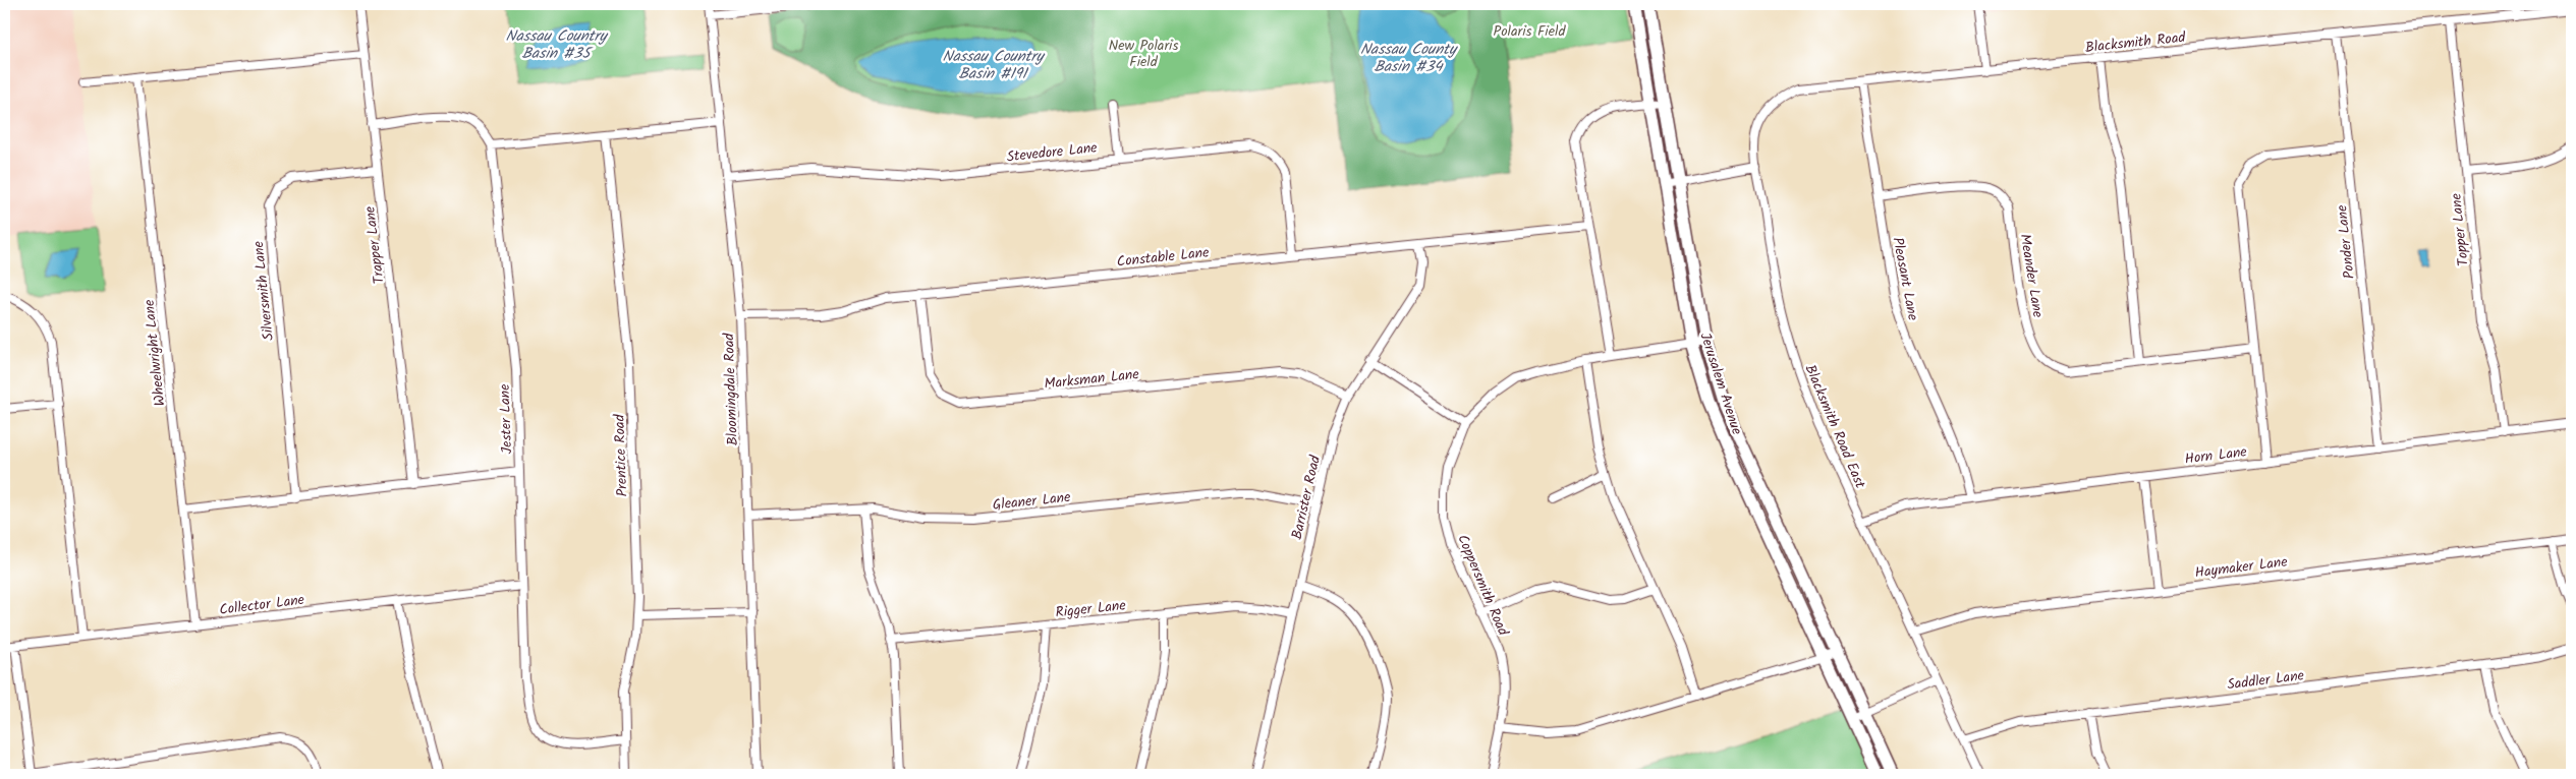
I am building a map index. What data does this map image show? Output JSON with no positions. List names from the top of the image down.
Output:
{
  "streets": {
    "main road": ["Jerusalem Avenue"],
    "street": [
      "Blacksmith Road",
      "Stevedore Lane",
      "Topper Lane",
      "Ponder Lane",
      "Trapper Lane",
      "Constable Lane",
      "Meander Lane",
      "Pleasant Lane",
      "Silversmith Lane",
      "Wheelwright Lane",
      "Marksman Lane",
      "Bloomingdale Road",
      "Jester Lane",
      "Blacksmith Road East",
      "Horn Lane",
      "Prentice Road",
      "Barrister Road",
      "Gleaner Lane",
      "Haymaker Lane",
      "Coppersmith Road",
      "Collector Lane",
      "Rigger Lane",
      "Saddler Lane"
    ]
  },
  "crossings": [
    ["Blacksmith Road", "Topper Lane"],
    ["Blacksmith Road", "Ponder Lane"],
    ["Blacksmith Road", "Pleasant Lane"],
    ["Blacksmith Road", "Blacksmith Road East"],
    ["Stevedore Lane", "Constable Lane"],
    ["Stevedore Lane", "Bloomingdale Road"],
    ["Topper Lane", "Horn Lane"],
    ["Ponder Lane", "Horn Lane"],
    ["Trapper Lane", "Silversmith Lane"],
    ["Constable Lane", "Marksman Lane"],
    ["Constable Lane", "Bloomingdale Road"],
    ["Constable Lane", "Barrister Road"],
    ["Meander Lane", "Pleasant Lane"],
    ["Pleasant Lane", "Horn Lane"],
    ["Wheelwright Lane", "Collector Lane"],
    ["Marksman Lane", "Barrister Road"],
    ["Jerusalem Avenue", "Coppersmith Road"],
    ["Bloomingdale Road", "Gleaner Lane"],
    ["Jester Lane", "Prentice Road"],
    ["Jester Lane", "Collector Lane"],
    ["Blacksmith Road East", "Horn Lane"],
    ["Blacksmith Road East", "Haymaker Lane"],
    ["Barrister Road", "Gleaner Lane"],
    ["Barrister Road", "Rigger Lane"]
  ],
  "water": ["Nassau Country Basin #35", "Nassau County Basin #34", "Nassau Country Basin #191"],
  "parks": ["Polaris Field", "New Polaris Field"]
}
